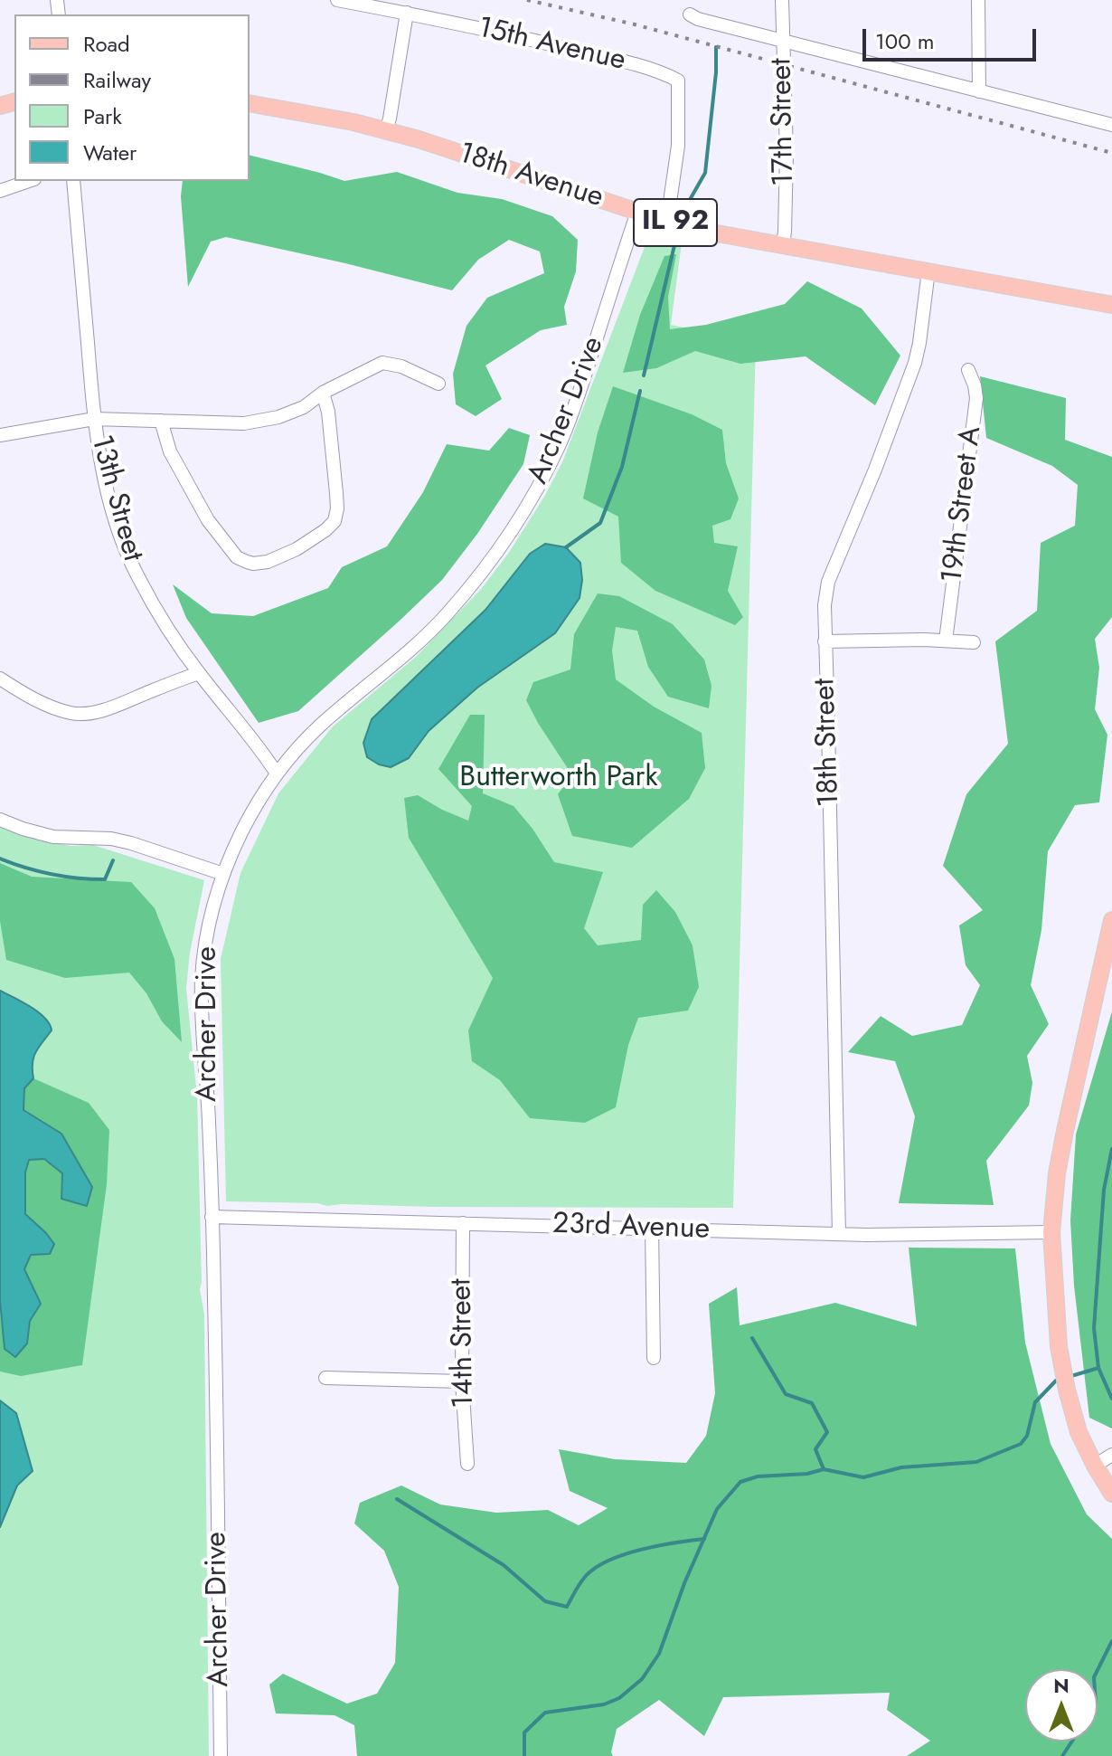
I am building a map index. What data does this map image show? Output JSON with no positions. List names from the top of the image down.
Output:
{
  "streets": {
    "main road": ["18th Avenue", "IL 92"],
    "street": [
      "15th Avenue",
      "17th Street",
      "Archer Drive",
      "13th Street",
      "19th Street A",
      "18th Street",
      "23rd Avenue",
      "14th Street"
    ]
  },
  "crossings": [
    ["15th Avenue", "18th Avenue"],
    ["17th Street", "18th Avenue"],
    ["18th Avenue", "Archer Drive"],
    ["18th Avenue", "18th Street"],
    ["Archer Drive", "13th Street"],
    ["Archer Drive", "23rd Avenue"],
    ["18th Street", "23rd Avenue"],
    ["23rd Avenue", "14th Street"]
  ],
  "parks": ["Butterworth Park"],
  "legend": [
    "Road",
    "Railway",
    "Park",
    "Water"
  ],
  "scale_bar": "100 m",
  "north": "top"
}
